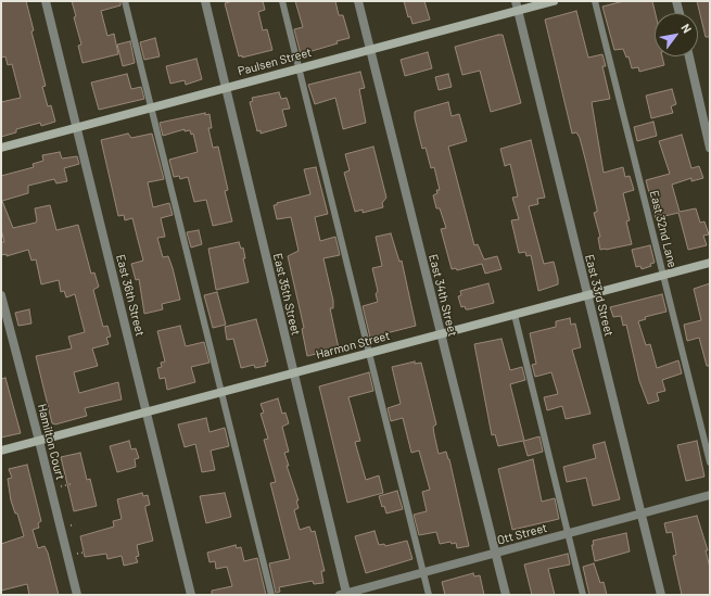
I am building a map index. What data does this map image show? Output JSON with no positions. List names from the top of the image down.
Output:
{
  "streets": {
    "main road": ["Paulsen Street", "Harmon Street"],
    "street": [
      "East 35th Street",
      "East 36th Street",
      "East 34th Street",
      "East 33rd Street",
      "Hamilton Court",
      "Ott Street"
    ],
    "lane": ["East 32nd Lane"]
  },
  "crossings": [
    ["Paulsen Street", "East 35th Street"],
    ["Paulsen Street", "East 36th Street"],
    ["Paulsen Street", "East 34th Street"],
    ["Paulsen Street", "East 33rd Street"],
    ["East 32nd Lane", "Harmon Street"],
    ["East 35th Street", "Harmon Street"],
    ["East 35th Street", "Ott Street"],
    ["East 36th Street", "Harmon Street"],
    ["East 34th Street", "Harmon Street"],
    ["East 34th Street", "Ott Street"],
    ["East 33rd Street", "Harmon Street"],
    ["East 33rd Street", "Ott Street"],
    ["Harmon Street", "Hamilton Court"]
  ],
  "north": "top right"
}
